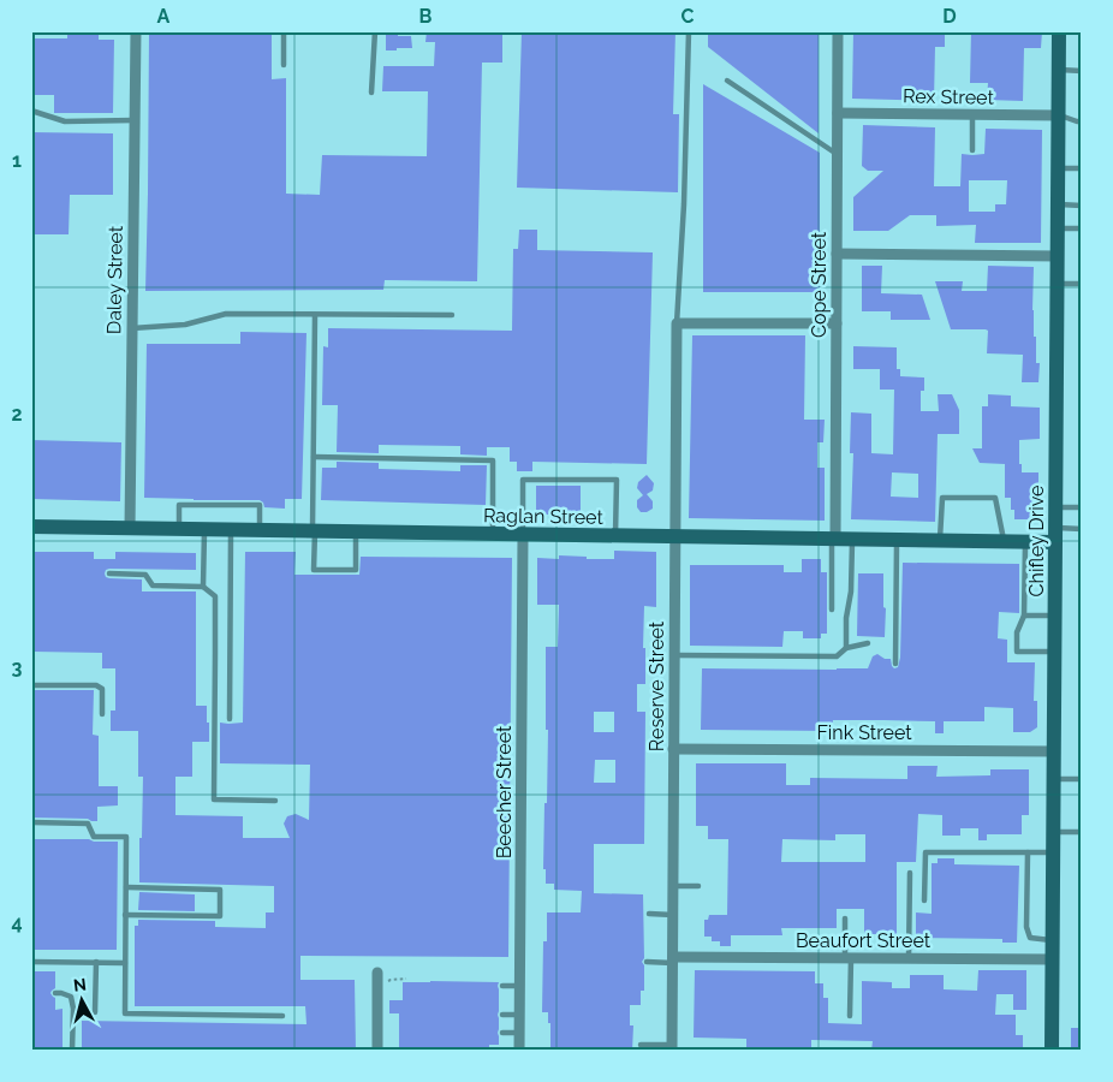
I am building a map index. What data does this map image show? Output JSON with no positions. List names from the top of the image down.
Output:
{
  "streets": {
    "street": [
      "Rex Street",
      "Daley Street",
      "Cope Street",
      "Raglan Street",
      "Chifley Drive",
      "Reserve Street",
      "Fink Street",
      "Beecher Street",
      "Beaufort Street"
    ]
  },
  "crossings": [
    ["Rex Street", "Cope Street"],
    ["Rex Street", "Chifley Drive"],
    ["Daley Street", "Raglan Street"],
    ["Cope Street", "Raglan Street"],
    ["Raglan Street", "Chifley Drive"],
    ["Raglan Street", "Reserve Street"],
    ["Raglan Street", "Beecher Street"],
    ["Chifley Drive", "Fink Street"],
    ["Chifley Drive", "Beaufort Street"],
    ["Reserve Street", "Fink Street"],
    ["Reserve Street", "Beaufort Street"]
  ],
  "north": "top",
  "grid": {
    "columns": [
      "A",
      "B",
      "C",
      "D"
    ],
    "rows": [
      "1",
      "2",
      "3",
      "4"
    ]
  }
}
